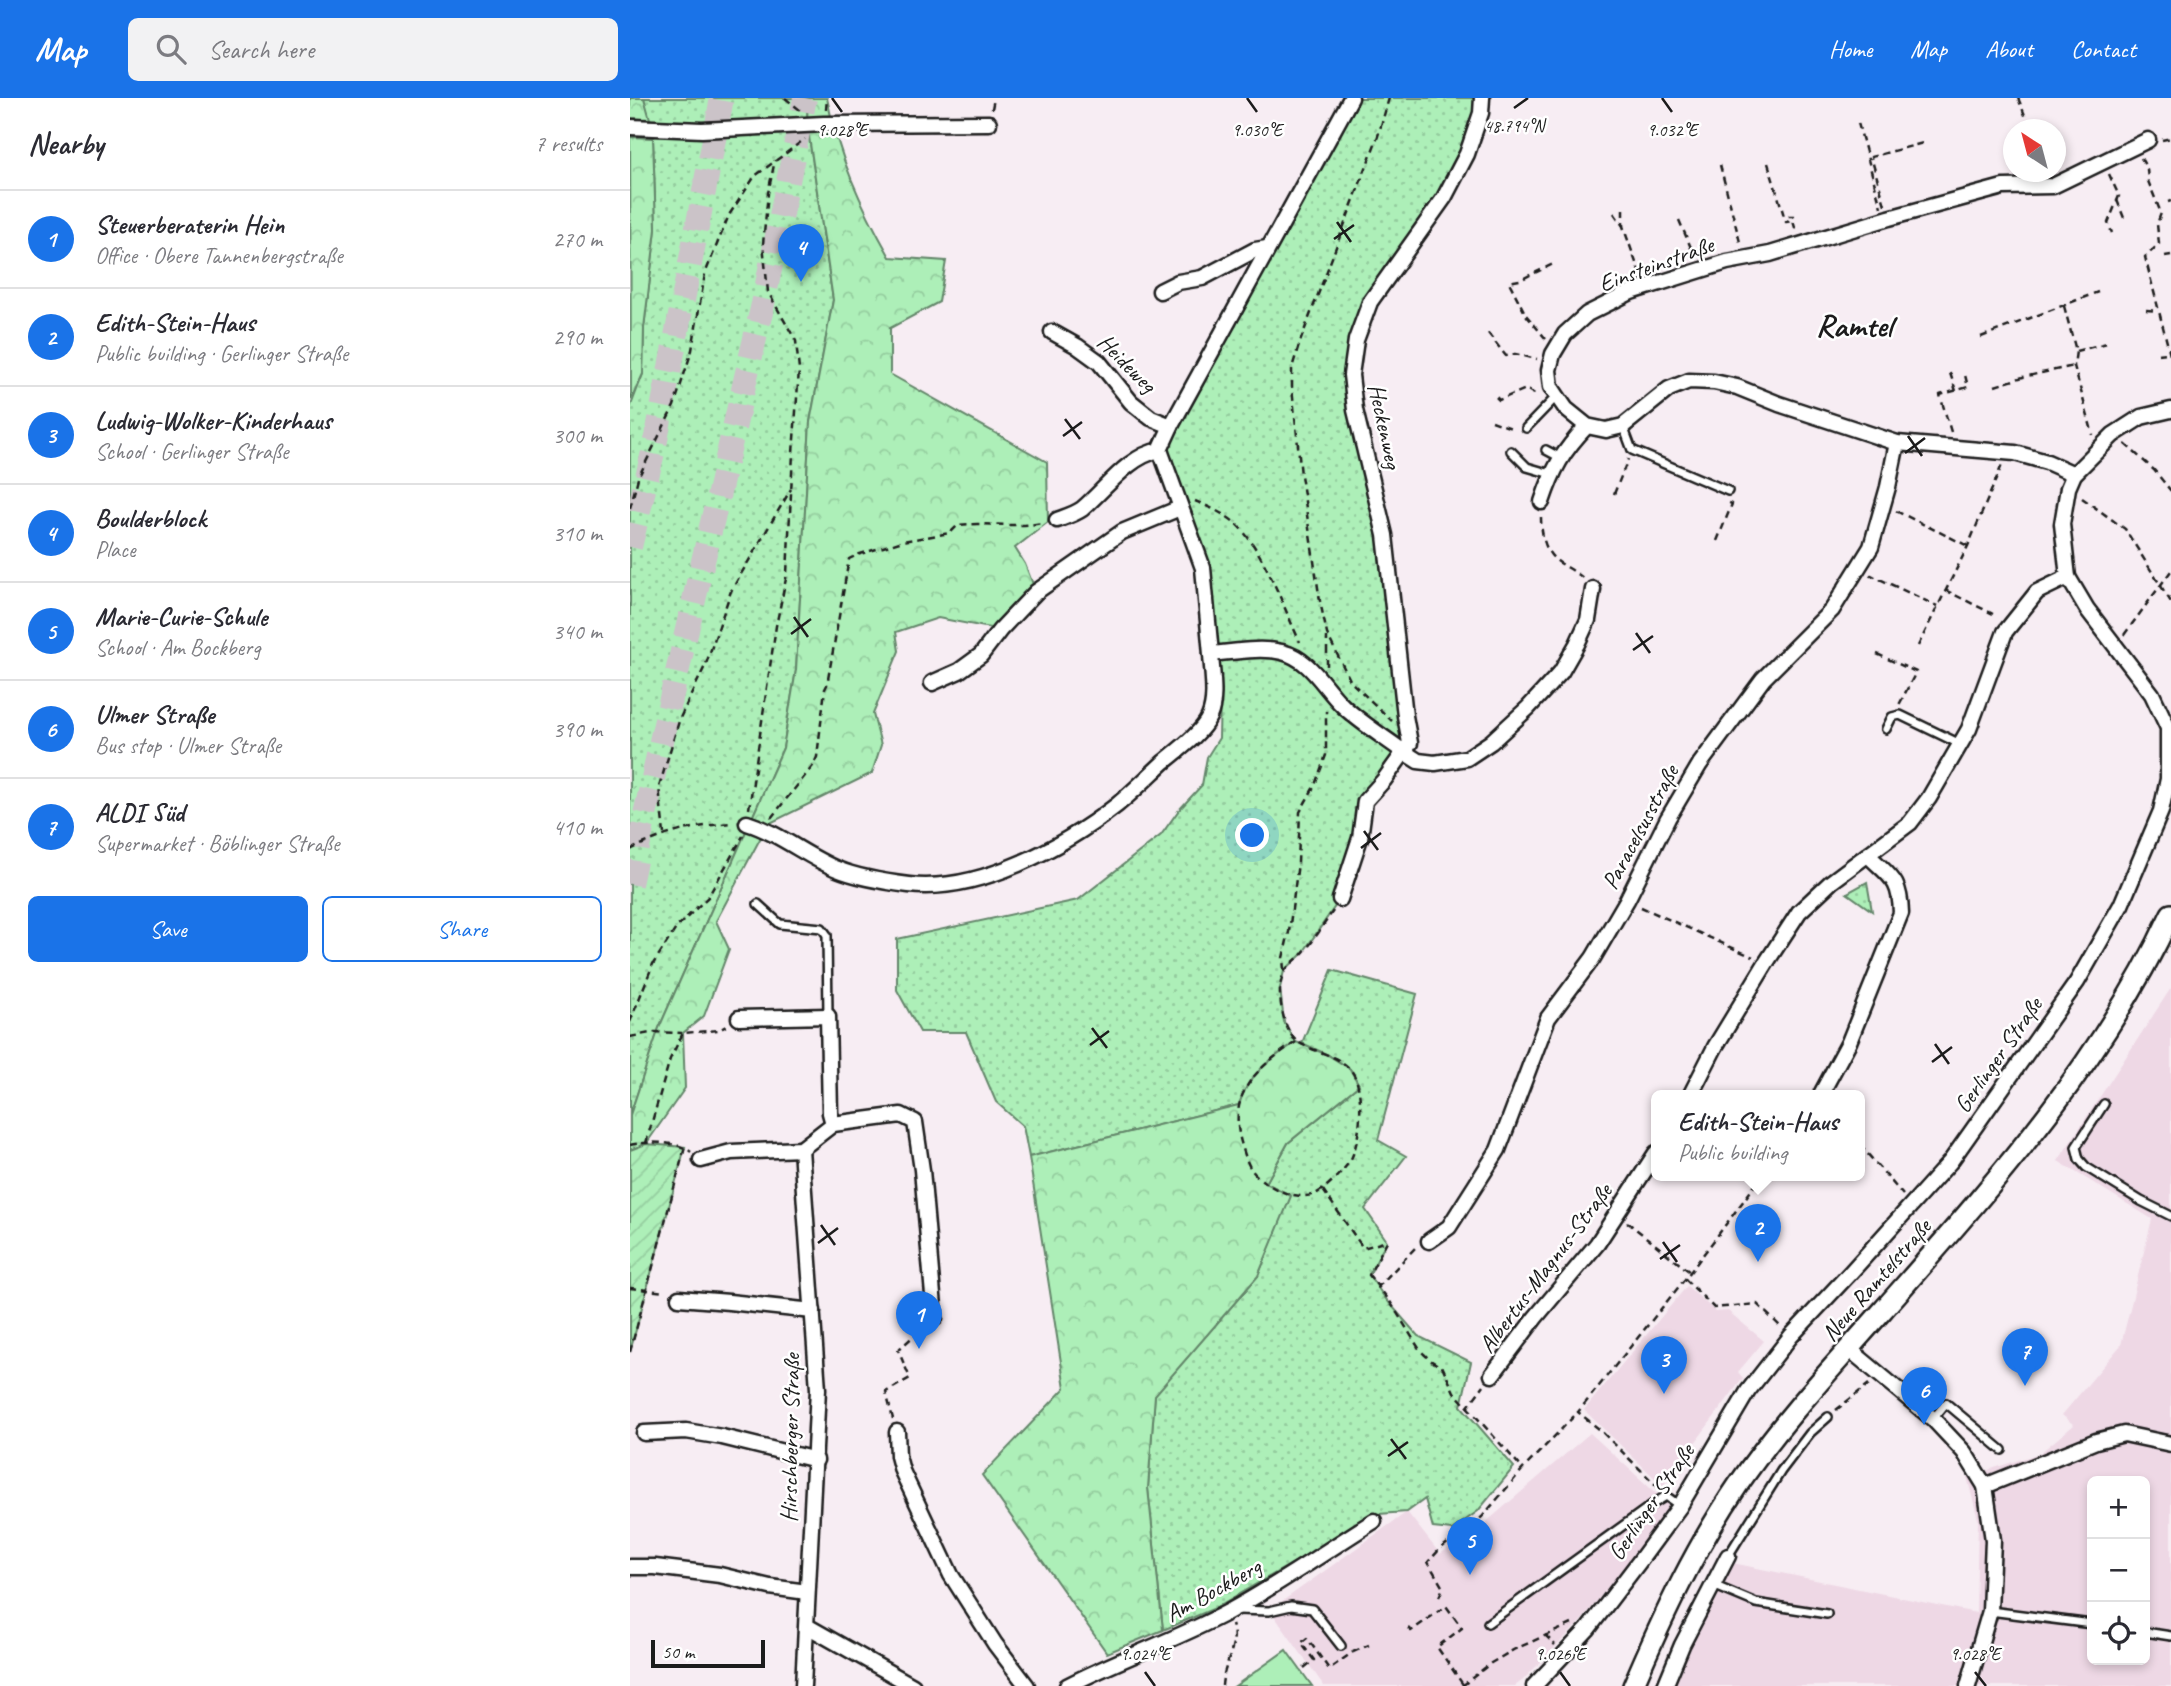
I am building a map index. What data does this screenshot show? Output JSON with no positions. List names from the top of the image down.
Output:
{
  "streets": {
    "main road": ["Neue Ramtelstraße"],
    "street": [
      "Einsteinstraße",
      "Heideweg",
      "Heckenweg",
      "Paracelsusstraße",
      "Gerlinger Straße",
      "Albertus-Magnus-Straße",
      "Hirschberger Straße",
      "Am Bockberg"
    ]
  },
  "districts": ["Ramtel"],
  "scale_bar": "50 m",
  "north": "top left",
  "page": {
    "header": "Map",
    "search": "Search here",
    "nav": [
      "Home",
      "Map",
      "About",
      "Contact"
    ],
    "heading": ["Nearby", "7 results"],
    "list": [
      {
        "mark": "1",
        "name": "Steuerberaterin Hein",
        "note": "Office · Obere Tannenbergstraße",
        "value": "270 m"
      },
      {
        "mark": "2",
        "name": "Edith-Stein-Haus",
        "note": "Public building · Gerlinger Straße",
        "value": "290 m"
      },
      {
        "mark": "3",
        "name": "Ludwig-Wolker-Kinderhaus",
        "note": "School · Gerlinger Straße",
        "value": "300 m"
      },
      {
        "mark": "4",
        "name": "Boulderblock",
        "note": "Place",
        "value": "310 m"
      },
      {
        "mark": "5",
        "name": "Marie-Curie-Schule",
        "note": "School · Am Bockberg",
        "value": "340 m"
      },
      {
        "mark": "6",
        "name": "Ulmer Straße",
        "note": "Bus stop · Ulmer Straße",
        "value": "390 m"
      },
      {
        "mark": "7",
        "name": "ALDI Süd",
        "note": "Supermarket · Böblinger Straße",
        "value": "410 m"
      }
    ],
    "pins": [
      "4",
      "2",
      "1",
      "7",
      "3",
      "6",
      "5"
    ],
    "buttons": ["Save", "Share"],
    "popup": ["Edith-Stein-Haus", "Public building"],
    "map_buttons": ["+", "−"],
    "scale": "50 m"
  },
  "coordinates": [
    "48.794°N",
    "9.028°E",
    "9.030°E",
    "9.032°E",
    "9.024°E",
    "9.026°E"
  ]
}
